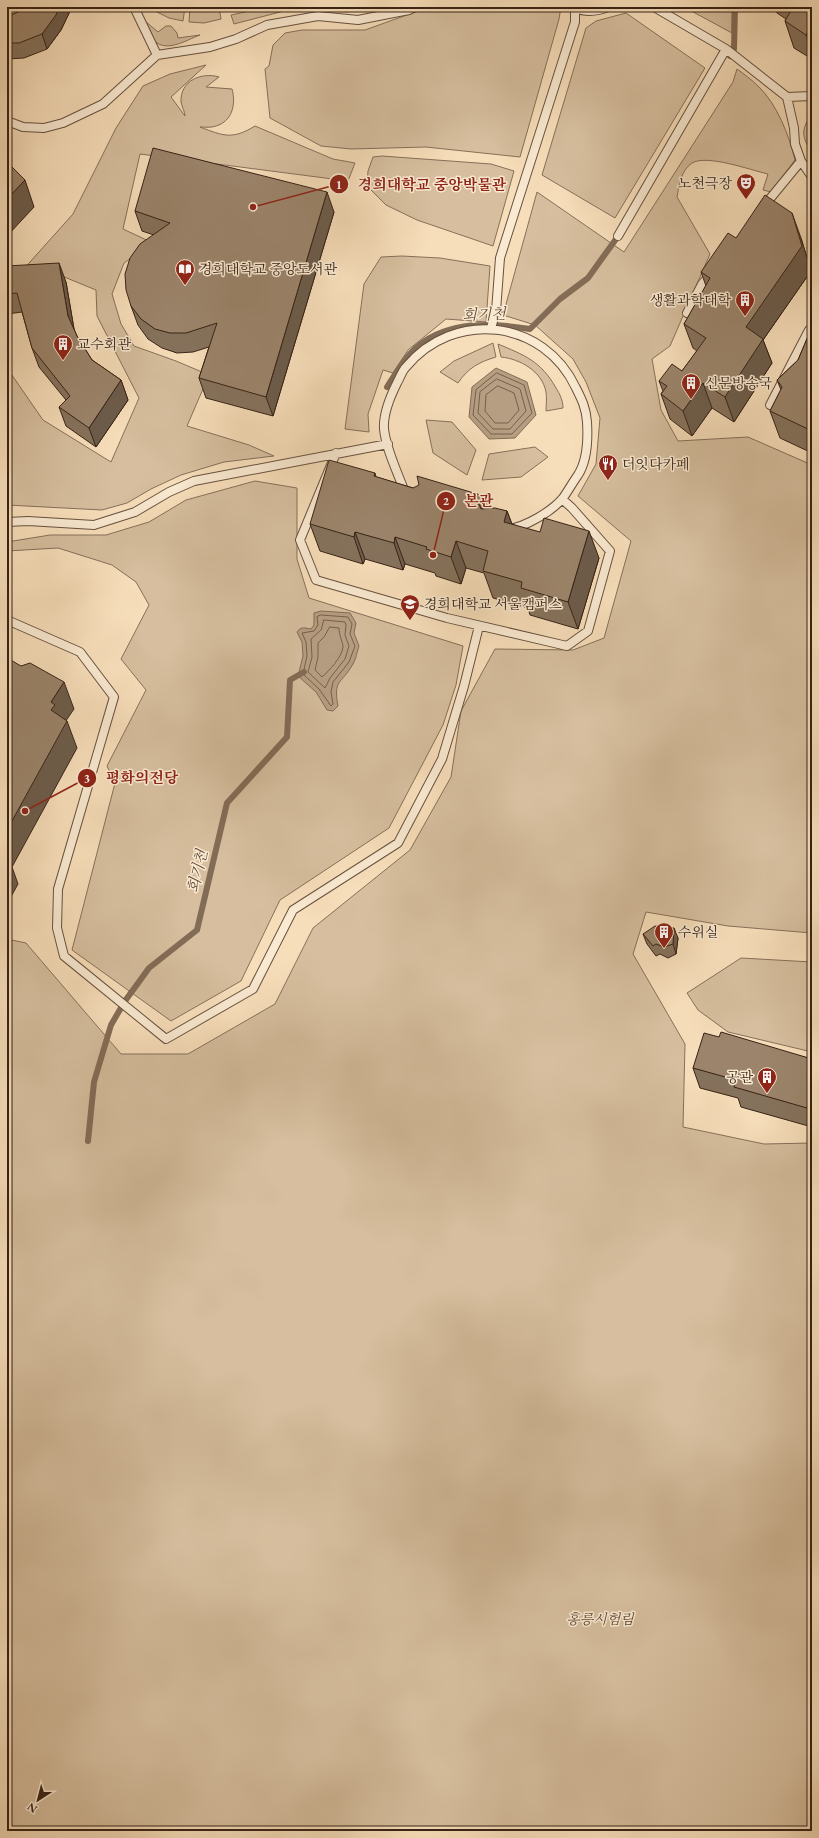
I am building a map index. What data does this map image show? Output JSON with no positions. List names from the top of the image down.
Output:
{
  "water": ["회기천"],
  "parks": ["홍릉시험림"],
  "places": {
    "theatre": ["노천극장"],
    "other": ["경희대학교 중앙박물관", "본관", "평화의전당"],
    "library": ["경희대학교 중앙도서관"],
    "building": [
      "생활과학대학",
      "교수회관",
      "신문방송국",
      "수위실",
      "공관"
    ],
    "restaurant": ["더잇다카페"],
    "school or university": ["경희대학교 서울캠퍼스"]
  },
  "north": "bottom left"
}
